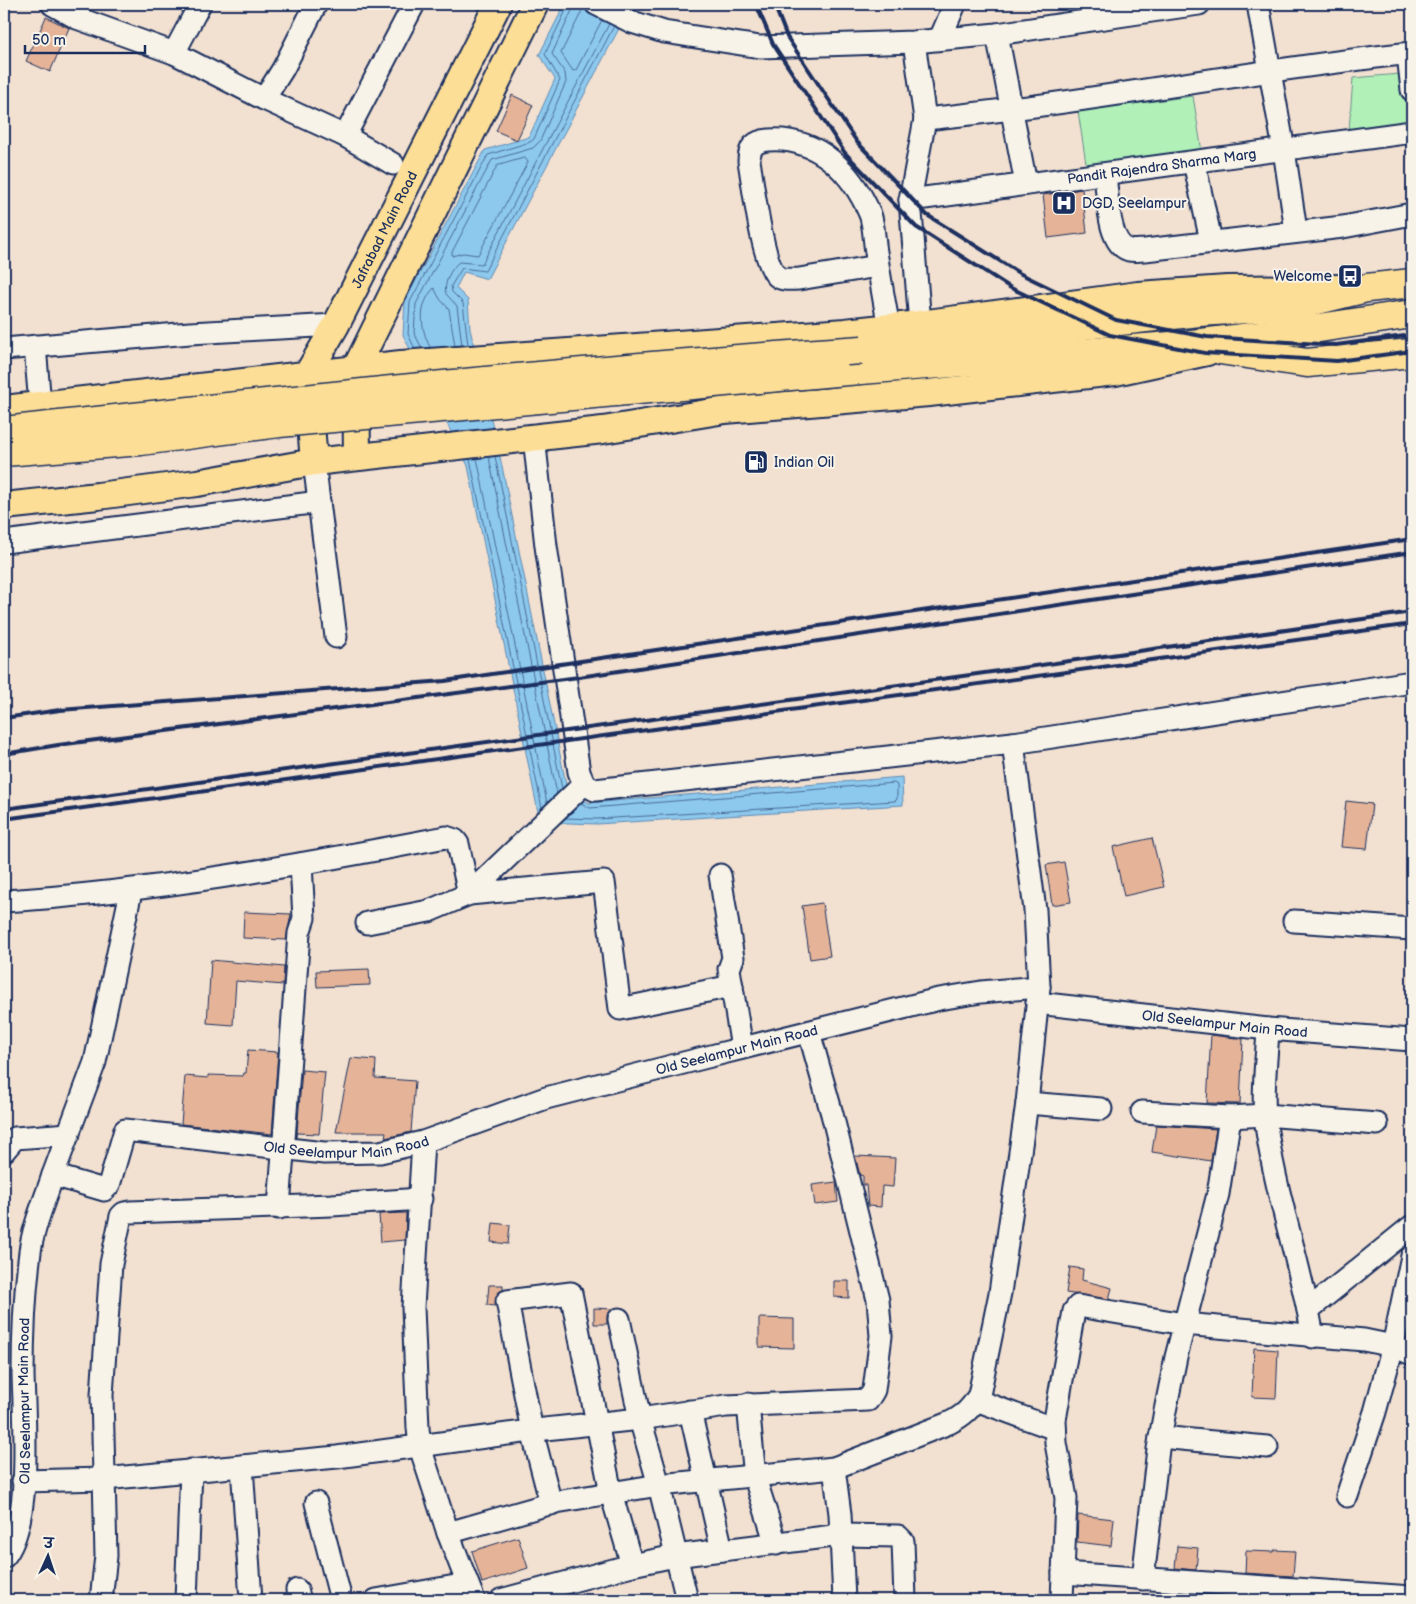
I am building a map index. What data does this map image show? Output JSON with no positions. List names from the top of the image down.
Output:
{
  "streets": {
    "main road": ["Jafrabad Main Road"],
    "street": ["Pandit Rajendra Sharma Marg", "Old Seelampur Main Road"]
  },
  "places": {
    "hospital": ["DGD, Seelampur"],
    "bus stop": ["Welcome"],
    "fuel station": ["Indian Oil"]
  },
  "scale_bar": "50 m",
  "north": "top"
}
